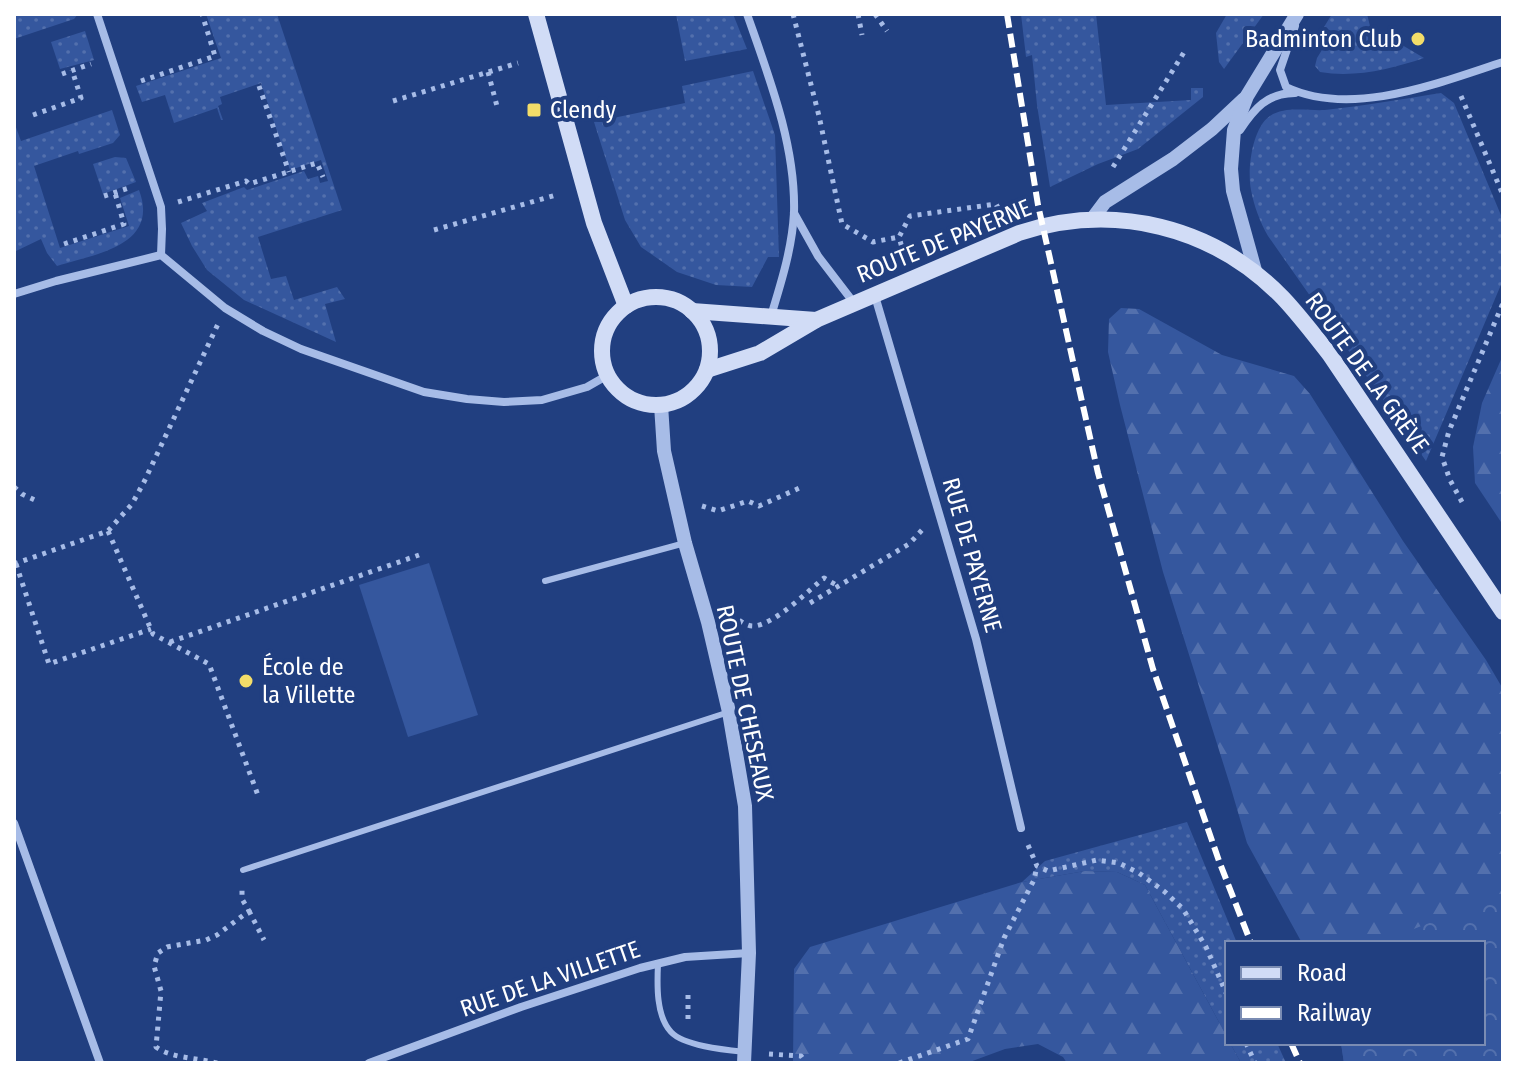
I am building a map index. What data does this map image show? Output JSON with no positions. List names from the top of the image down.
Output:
{
  "streets": {
    "main road": ["ROUTE DE PAYERNE", "ROUTE DE LA GRÈVE"],
    "street": ["RUE DE PAYERNE", "ROUTE DE CHESEAUX", "RUE DE LA VILLETTE"]
  },
  "crossings": [
    ["ROUTE DE PAYERNE", "ROUTE DE LA GRÈVE"],
    ["ROUTE DE PAYERNE", "RUE DE PAYERNE"],
    ["ROUTE DE PAYERNE", "ROUTE DE CHESEAUX"],
    ["ROUTE DE CHESEAUX", "RUE DE LA VILLETTE"]
  ],
  "places": {
    "other": ["Badminton Club", "École de la Villette"],
    "transit": ["Clendy"]
  },
  "legend": ["Road", "Railway"]
}
